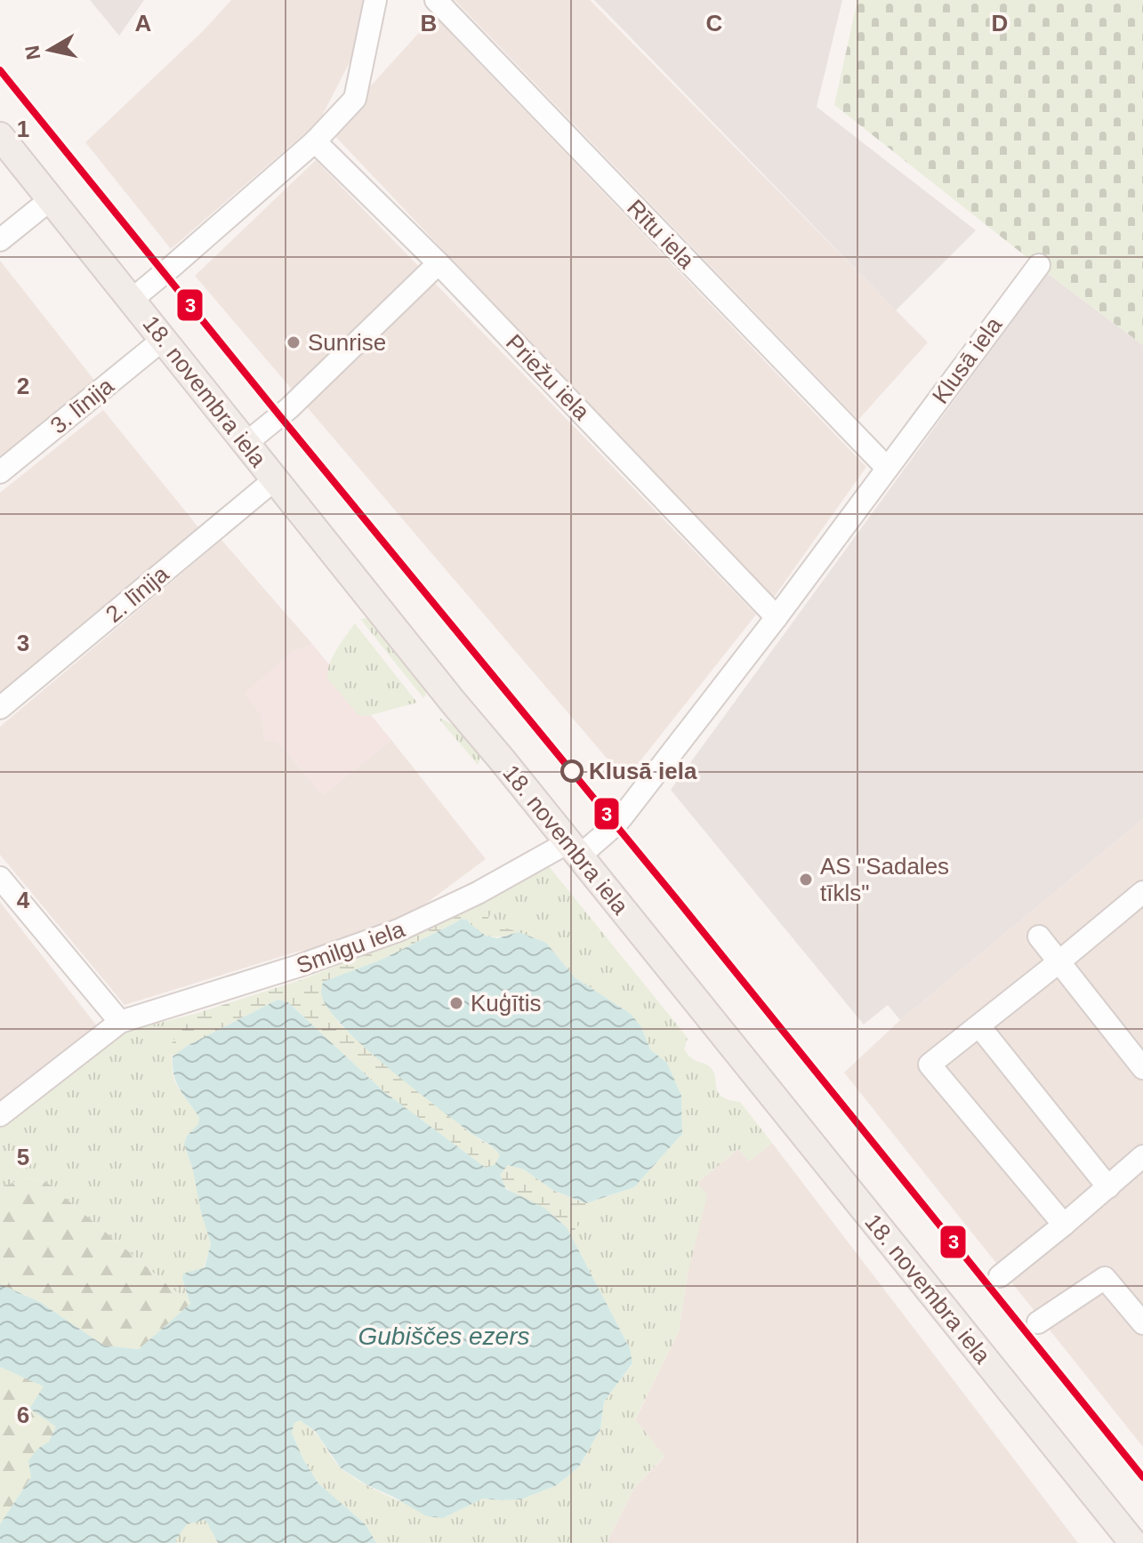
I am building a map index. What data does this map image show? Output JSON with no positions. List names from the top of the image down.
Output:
{
  "streets": {
    "main road": ["18. novembra iela"],
    "street": [
      "Rītu iela",
      "Klusā iela",
      "Priežu iela",
      "3. līnija",
      "2. līnija",
      "Smilgu iela"
    ]
  },
  "crossings": [
    ["Rītu iela", "Klusā iela"],
    ["Klusā iela", "Priežu iela"],
    ["Klusā iela", "18. novembra iela"],
    ["Klusā iela", "Smilgu iela"],
    ["18. novembra iela", "3. līnija"],
    ["18. novembra iela", "2. līnija"],
    ["18. novembra iela", "Smilgu iela"]
  ],
  "water": ["Gubiščes ezers"],
  "places": [
    "Sunrise",
    "Klusā iela",
    "AS \"Sadales tīkls\"",
    "Kuģītis"
  ],
  "lines": ["transit line 3"],
  "north": "left",
  "grid": {
    "columns": [
      "A",
      "B",
      "C",
      "D"
    ],
    "rows": [
      "1",
      "2",
      "3",
      "4",
      "5",
      "6"
    ]
  }
}
